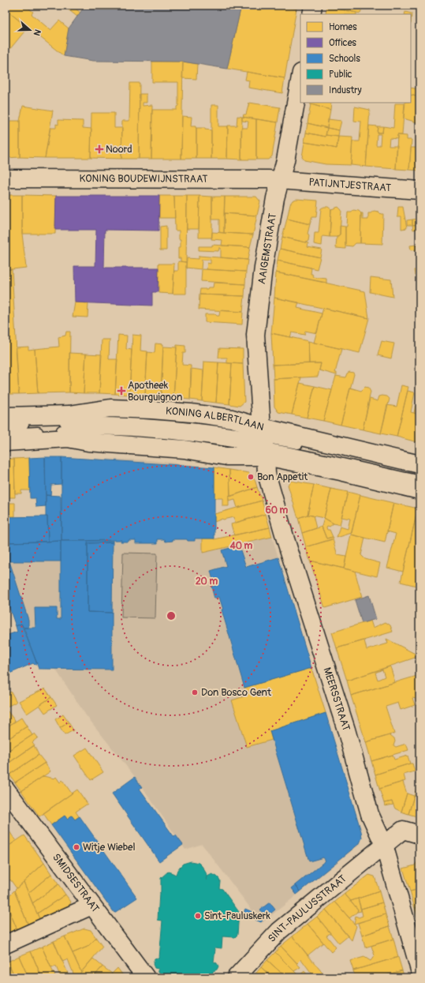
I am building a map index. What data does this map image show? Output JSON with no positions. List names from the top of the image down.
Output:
{
  "streets": {
    "street": [
      "KONING BOUDEWIJNSTRAAT",
      "PATIJNTJESTRAAT",
      "AAIGEMSTRAAT",
      "KONING ALBERTLAAN",
      "MEERSSTRAAT",
      "SMIDSESTRAAT",
      "SINT-PAULUSSTRAAT"
    ]
  },
  "crossings": [
    ["KONING BOUDEWIJNSTRAAT", "PATIJNTJESTRAAT"],
    ["KONING BOUDEWIJNSTRAAT", "AAIGEMSTRAAT"],
    ["PATIJNTJESTRAAT", "AAIGEMSTRAAT"],
    ["AAIGEMSTRAAT", "KONING ALBERTLAAN"],
    ["AAIGEMSTRAAT", "MEERSSTRAAT"],
    ["KONING ALBERTLAAN", "MEERSSTRAAT"],
    ["MEERSSTRAAT", "SINT-PAULUSSTRAAT"]
  ],
  "places": {
    "health": ["Noord", "Apotheek Bourguignon"],
    "other": [
      "Bon Appetit",
      "Don Bosco Gent",
      "Witje Wiebel",
      "Sint-Pauluskerk"
    ]
  },
  "legend": [
    "Homes",
    "Offices",
    "Schools",
    "Public",
    "Industry"
  ],
  "north": "right",
  "rings": ["60 m", "40 m", "20 m"]
}
